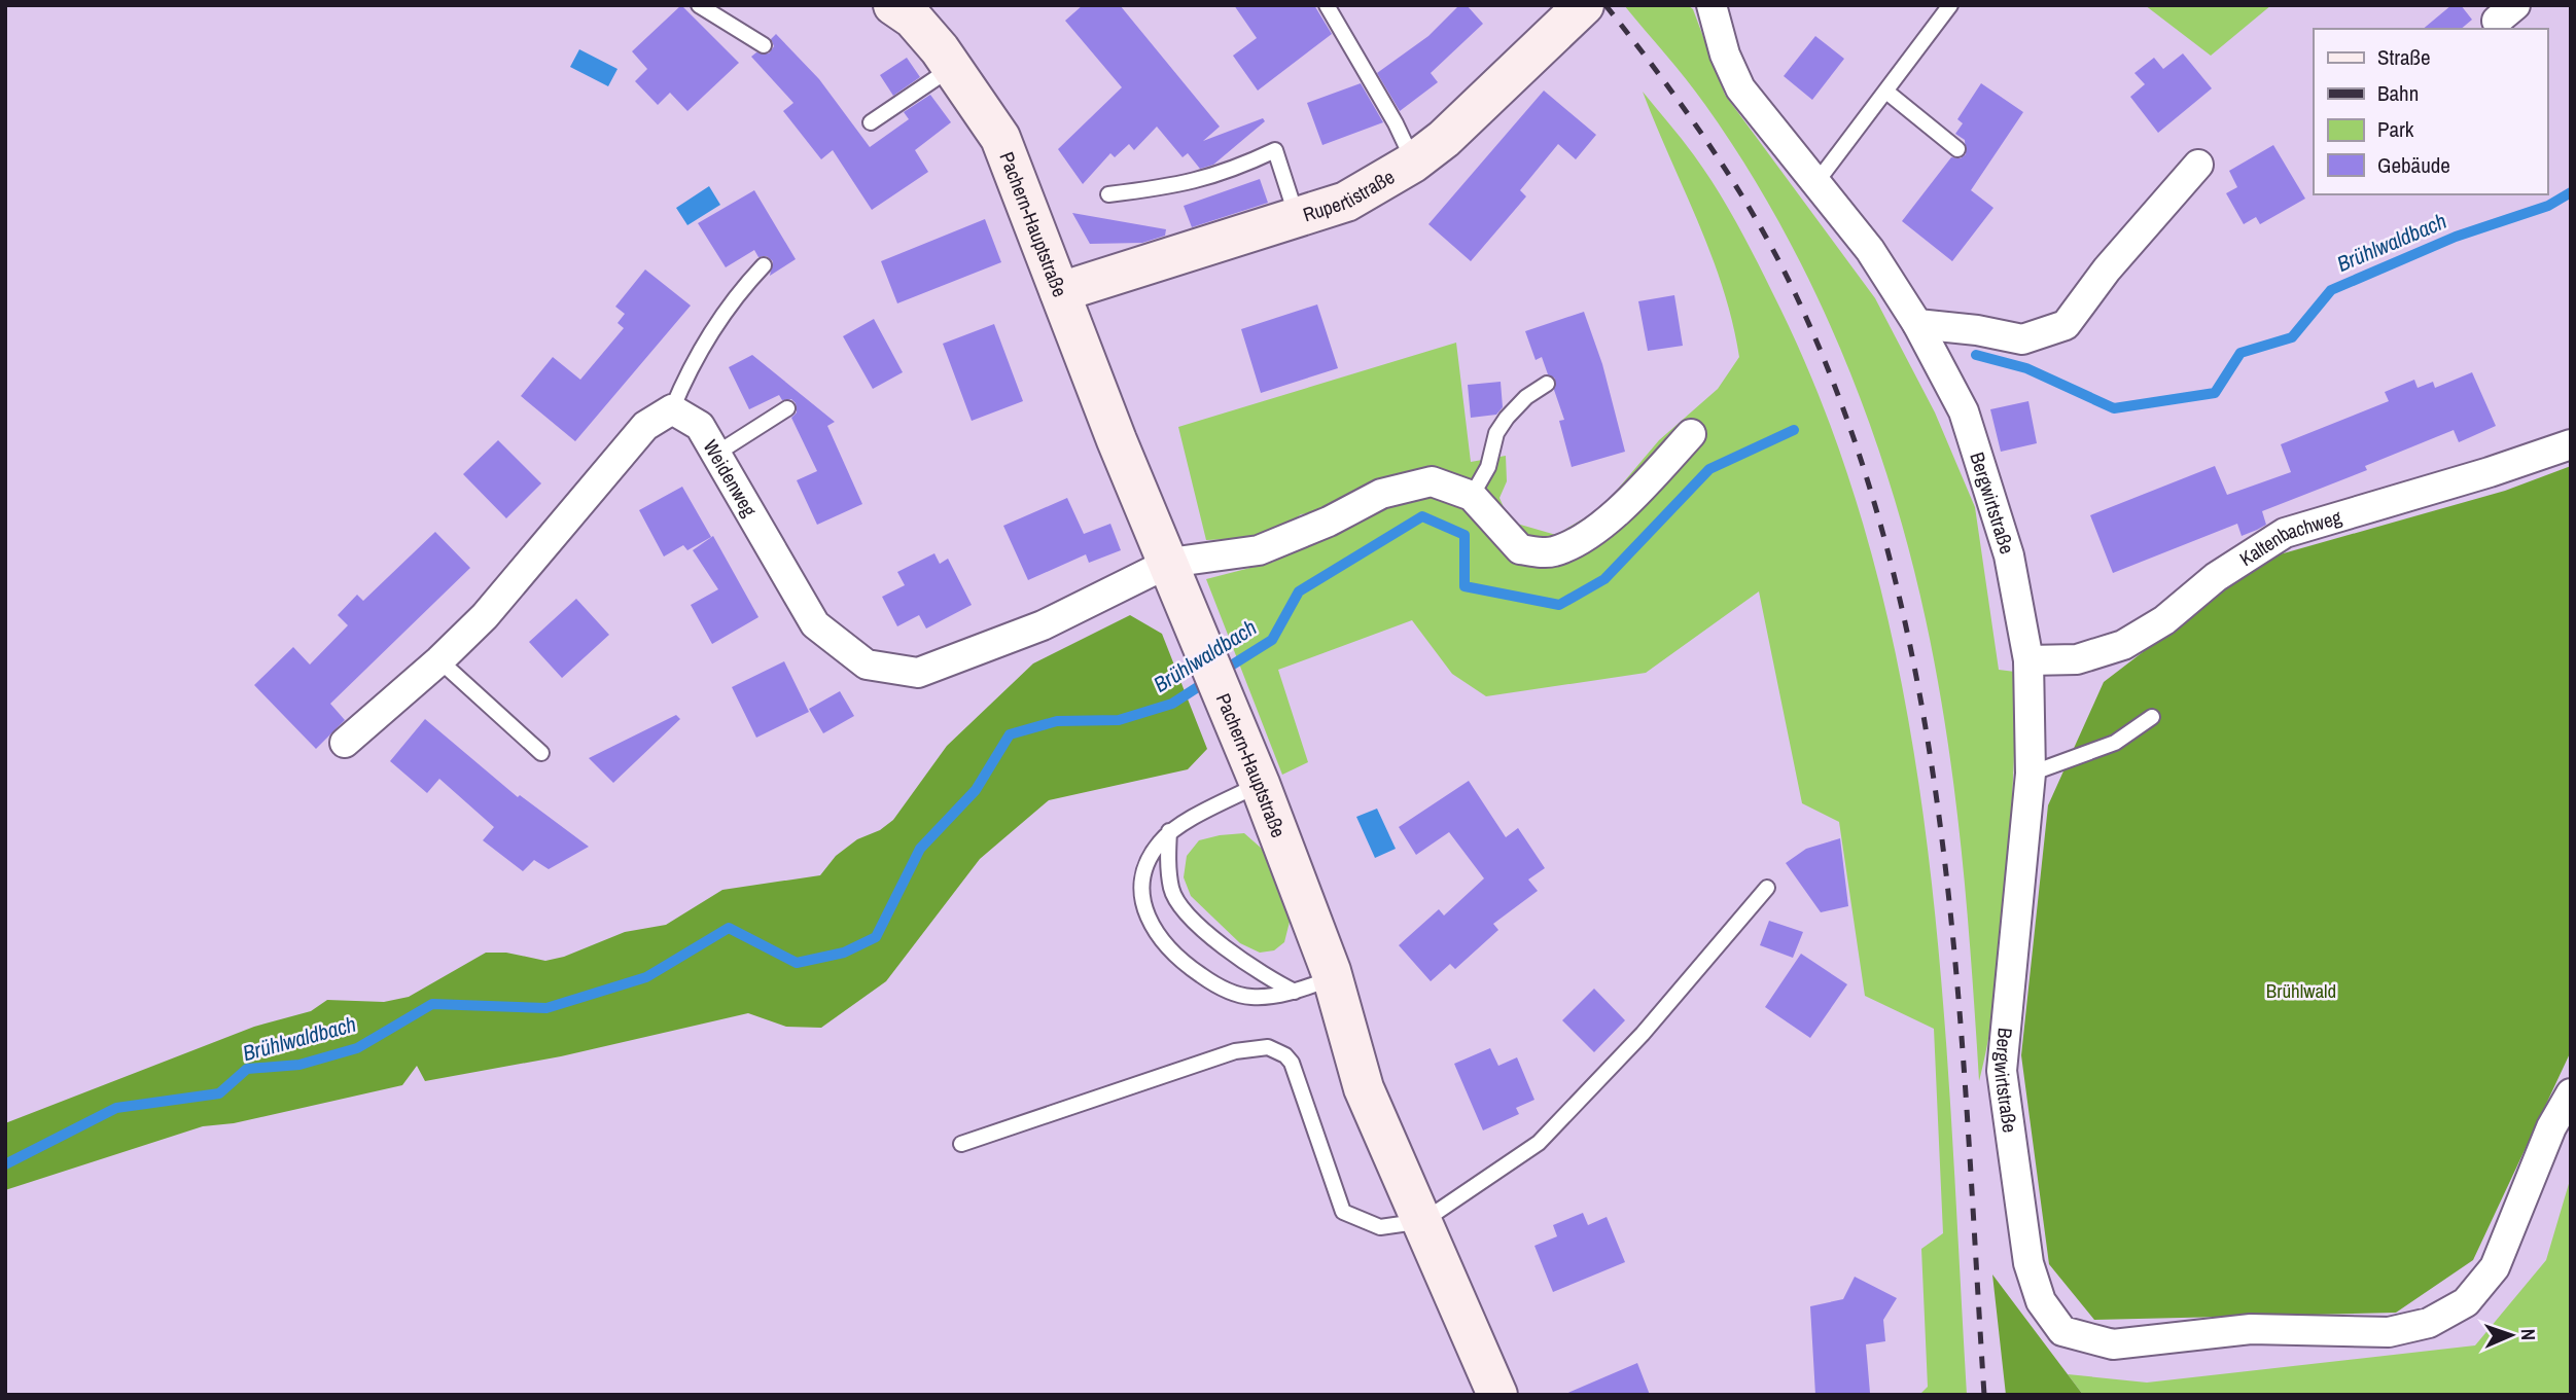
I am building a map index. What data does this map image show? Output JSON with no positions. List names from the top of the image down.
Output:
{
  "streets": {
    "main road": ["Rupertistraße", "Pachern-Hauptstraße"],
    "street": ["Weidenweg", "Bergwirtstraße", "Kaltenbachweg"]
  },
  "crossings": [
    ["Rupertistraße", "Pachern-Hauptstraße"],
    ["Pachern-Hauptstraße", "Weidenweg"],
    ["Bergwirtstraße", "Kaltenbachweg"]
  ],
  "water": ["Brühlwaldbach"],
  "parks": ["Brühlwald"],
  "legend": [
    "Straße",
    "Bahn",
    "Park",
    "Gebäude"
  ],
  "north": "right"
}
